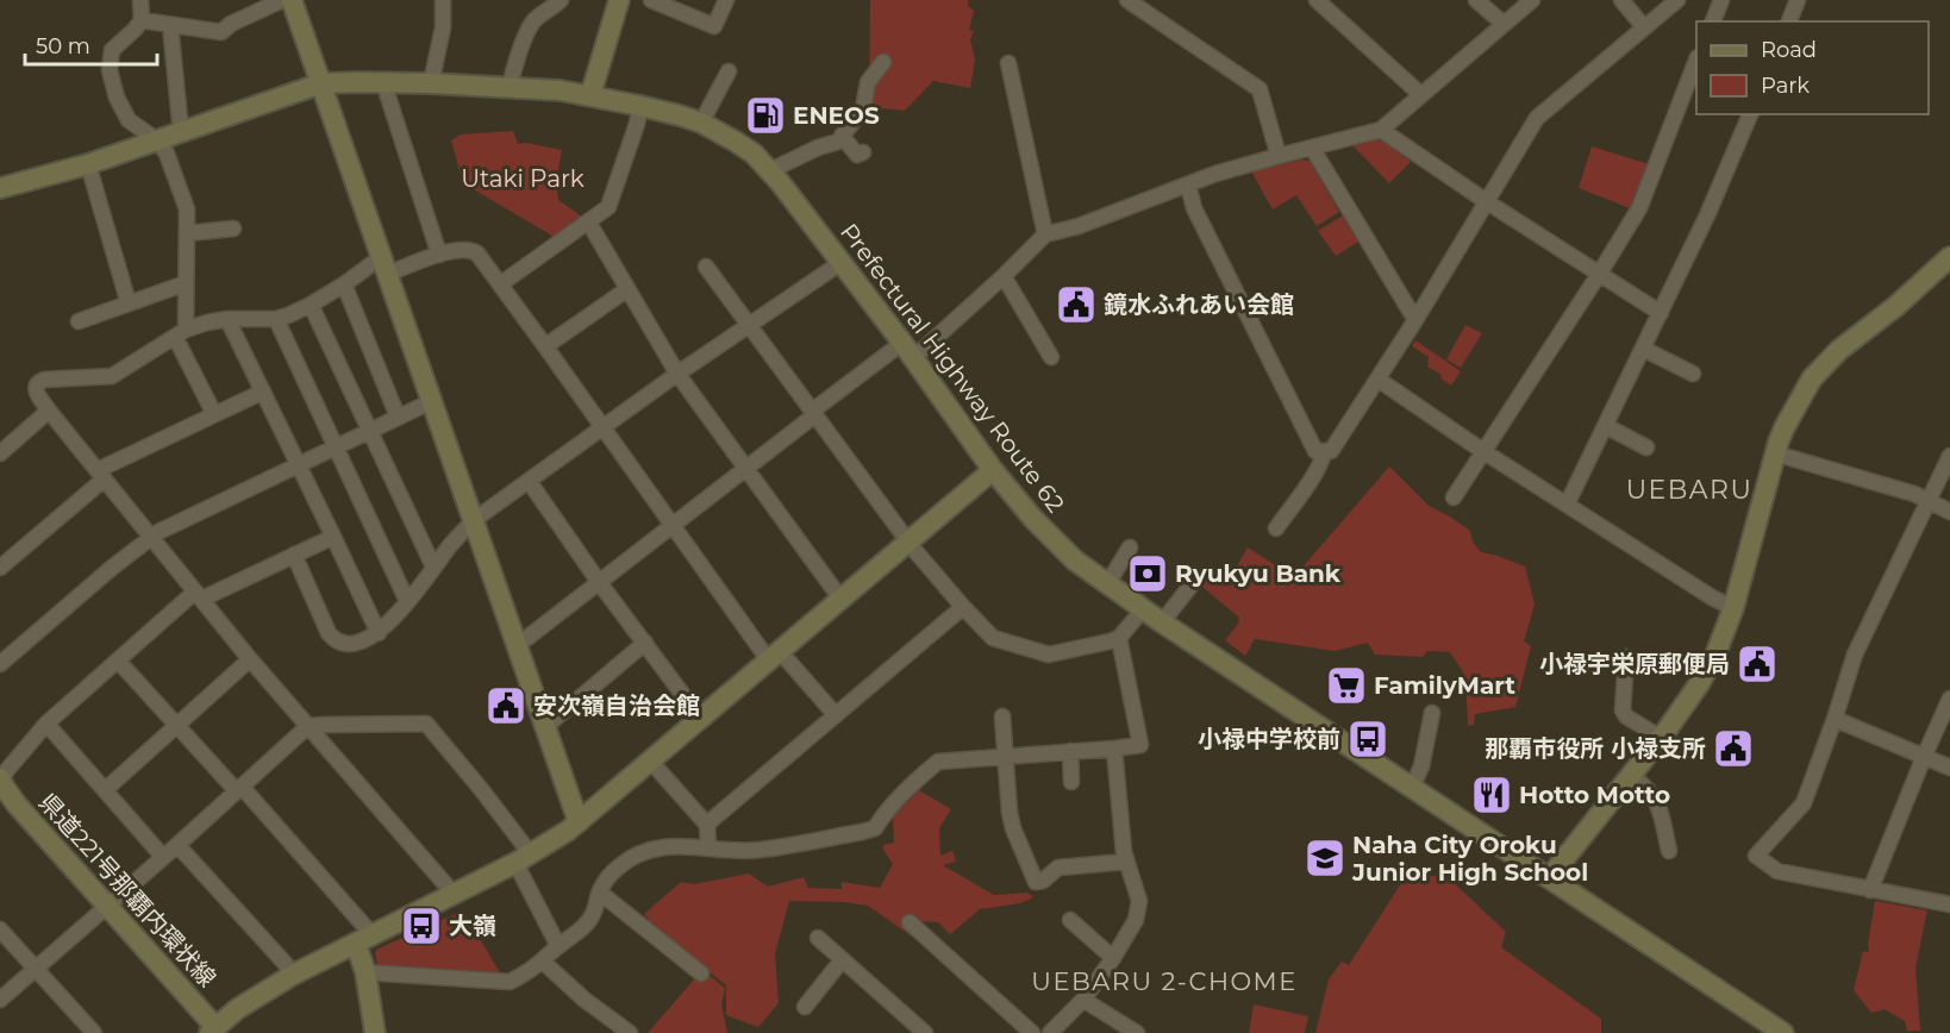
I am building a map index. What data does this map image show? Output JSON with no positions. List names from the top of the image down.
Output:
{
  "streets": {
    "street": ["Prefectural Highway Route 62", "県道221号那覇内環状線"]
  },
  "districts": ["UEBARU", "UEBARU 2-CHOME"],
  "parks": ["Utaki Park"],
  "places": {
    "fuel station": ["ENEOS"],
    "public building": [
      "鏡水ふれあい会館",
      "小禄宇栄原郵便局",
      "安次嶺自治会館",
      "那覇市役所 小禄支所"
    ],
    "bank": ["Ryukyu Bank"],
    "supermarket": ["FamilyMart"],
    "bus stop": ["小禄中学校前", "大嶺"],
    "restaurant": ["Hotto Motto"],
    "school or university": ["Naha City Oroku Junior High School"]
  },
  "legend": ["Road", "Park"],
  "scale_bar": "50 m"
}
